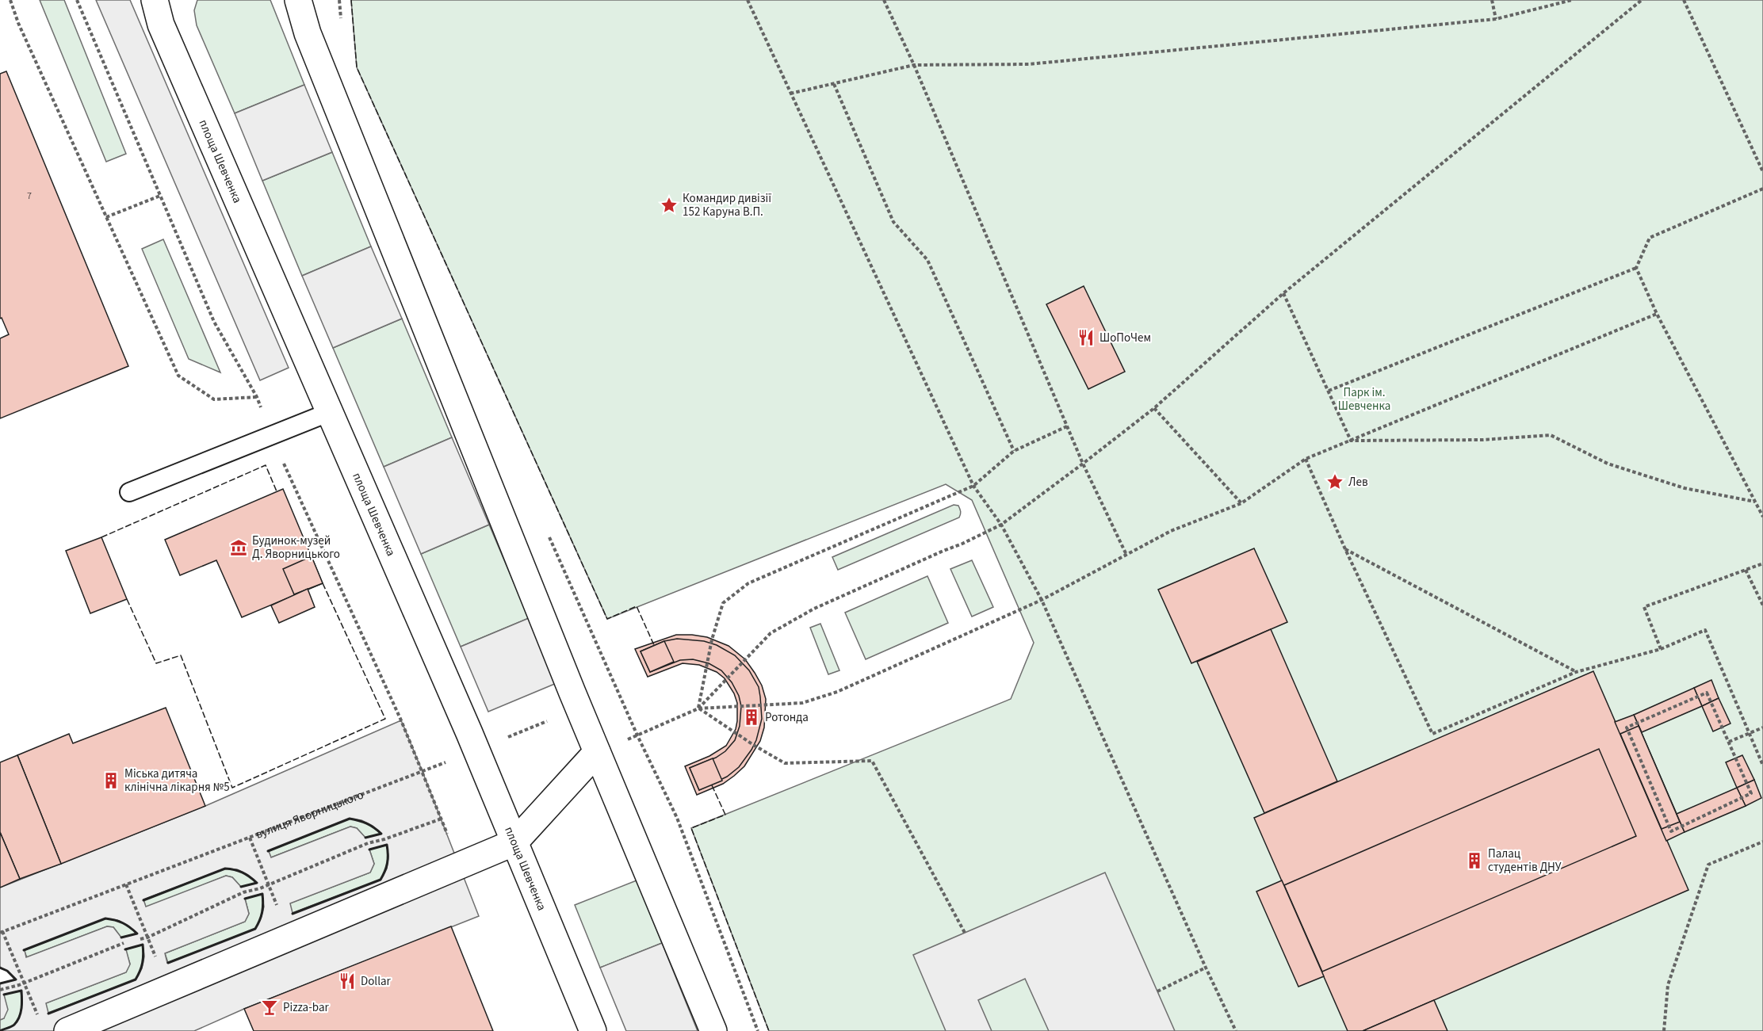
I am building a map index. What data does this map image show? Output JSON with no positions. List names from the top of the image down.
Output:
{
  "streets": {
    "street": ["площа Шевченка"],
    "path": ["вулиця Яворницького"]
  },
  "crossings": [
    ["площа Шевченка", "вулиця Яворницького"]
  ],
  "parks": ["Парк iм. Шевченка"],
  "places": {
    "place": ["Командир дивізії 152 Каруна В.П.", "Лев"],
    "restaurant": ["ШоПоЧем", "Dollar"],
    "museum": ["Будинок-музей Д. Яворницького"],
    "building": ["Ротонда", "Міська дитяча клінічна лікарня №5", "Палац студентів ДНУ"],
    "bar": ["Pizza-bar"]
  },
  "house_numbers": ["7"]
}
